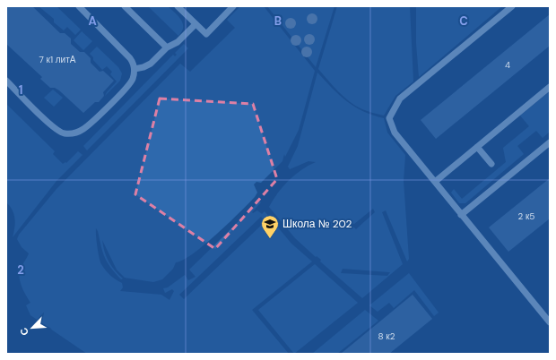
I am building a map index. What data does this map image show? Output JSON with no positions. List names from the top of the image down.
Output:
{
  "places": {
    "school or university": ["Школа № 202"]
  },
  "house_numbers": [
    "7 к1 литА",
    "4",
    "2 к5",
    "8 к2"
  ],
  "north": "bottom left",
  "grid": {
    "columns": ["A", "B", "C"],
    "rows": ["1", "2"]
  }
}
